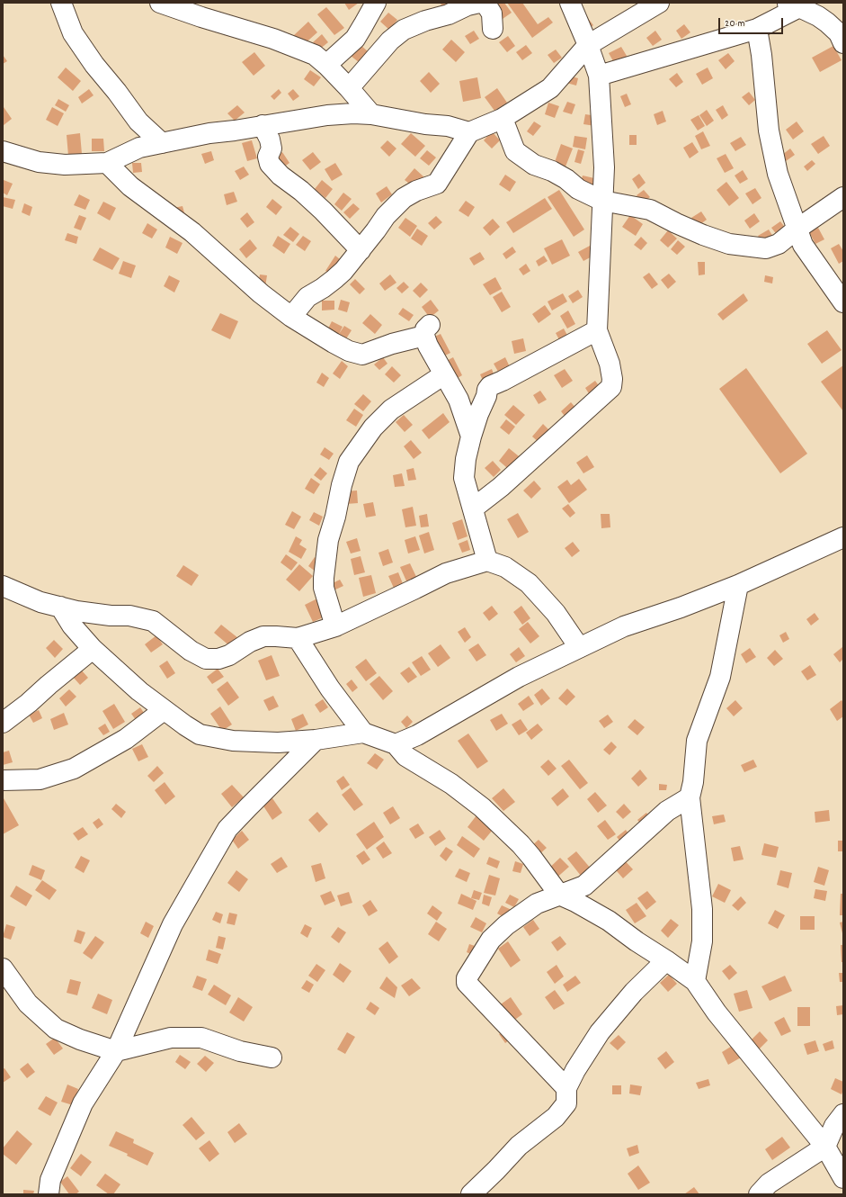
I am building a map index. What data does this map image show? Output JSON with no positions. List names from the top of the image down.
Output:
{
  "scale_bar": "20 m"
}
